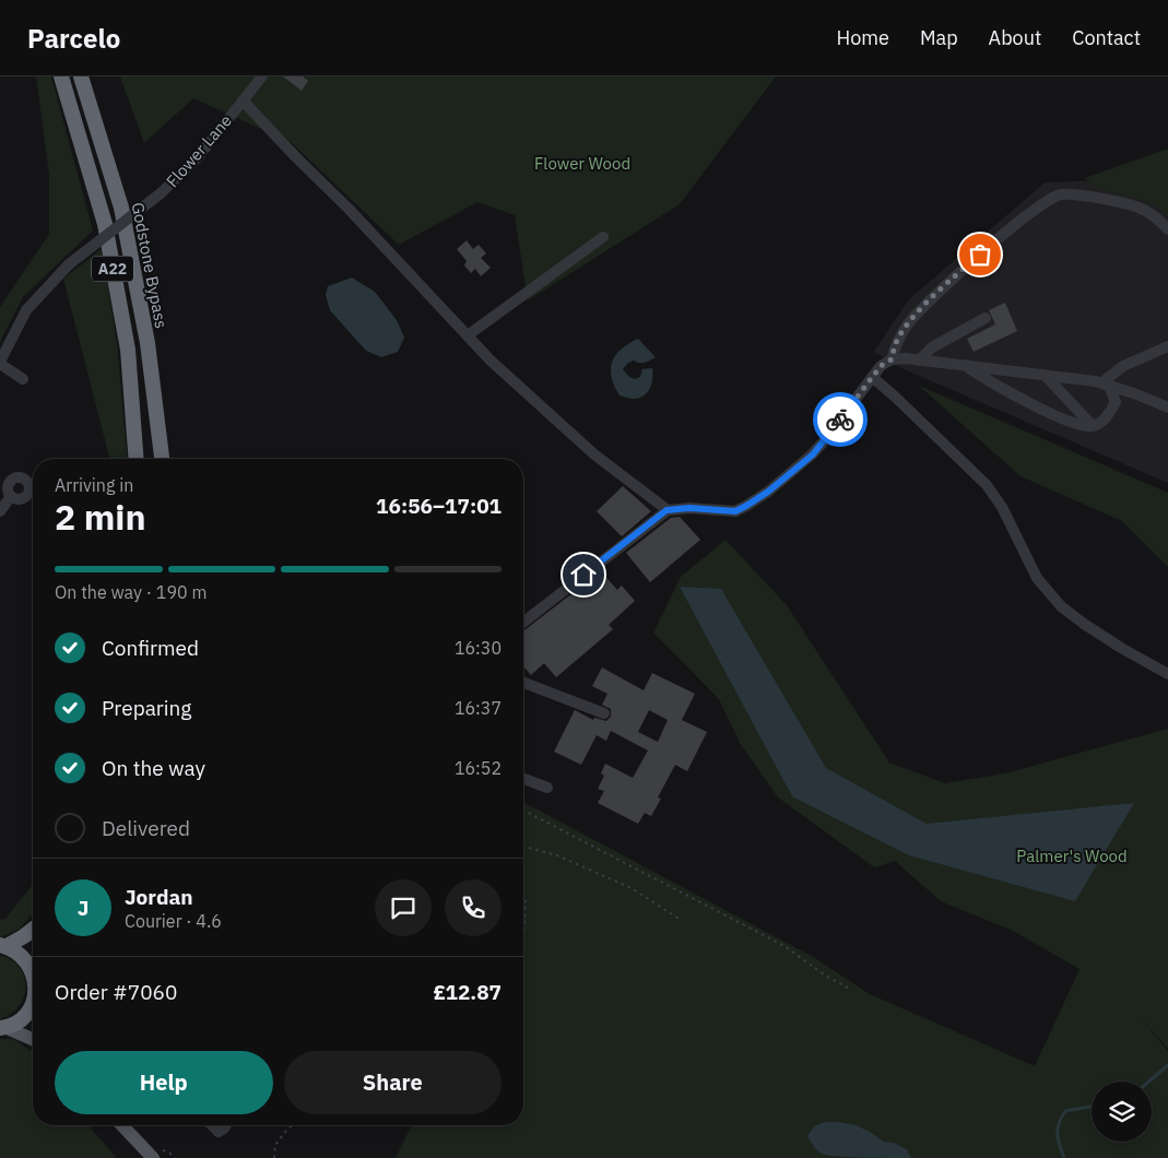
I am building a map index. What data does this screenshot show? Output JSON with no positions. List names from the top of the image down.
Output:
{
  "streets": {
    "highway": ["Godstone Bypass", "A22"],
    "street": ["Flower Lane"]
  },
  "parks": ["Flower Wood", "Palmer's Wood"],
  "page": {
    "header": "Parcelo",
    "nav": [
      "Home",
      "Map",
      "About",
      "Contact"
    ],
    "heading": ["2 min", "Arriving in", "16:56–17:01"],
    "panel": [
      "Jordan",
      "Courier · 4.6",
      "Order #7060",
      "£12.87"
    ],
    "bar": "On the way · 190 m",
    "list": [
      ["Confirmed", "16:30"],
      ["Preparing", "16:37"],
      ["On the way", "16:52"],
      "Delivered"
    ],
    "round": "J",
    "buttons": ["Help", "Share"]
  }
}
